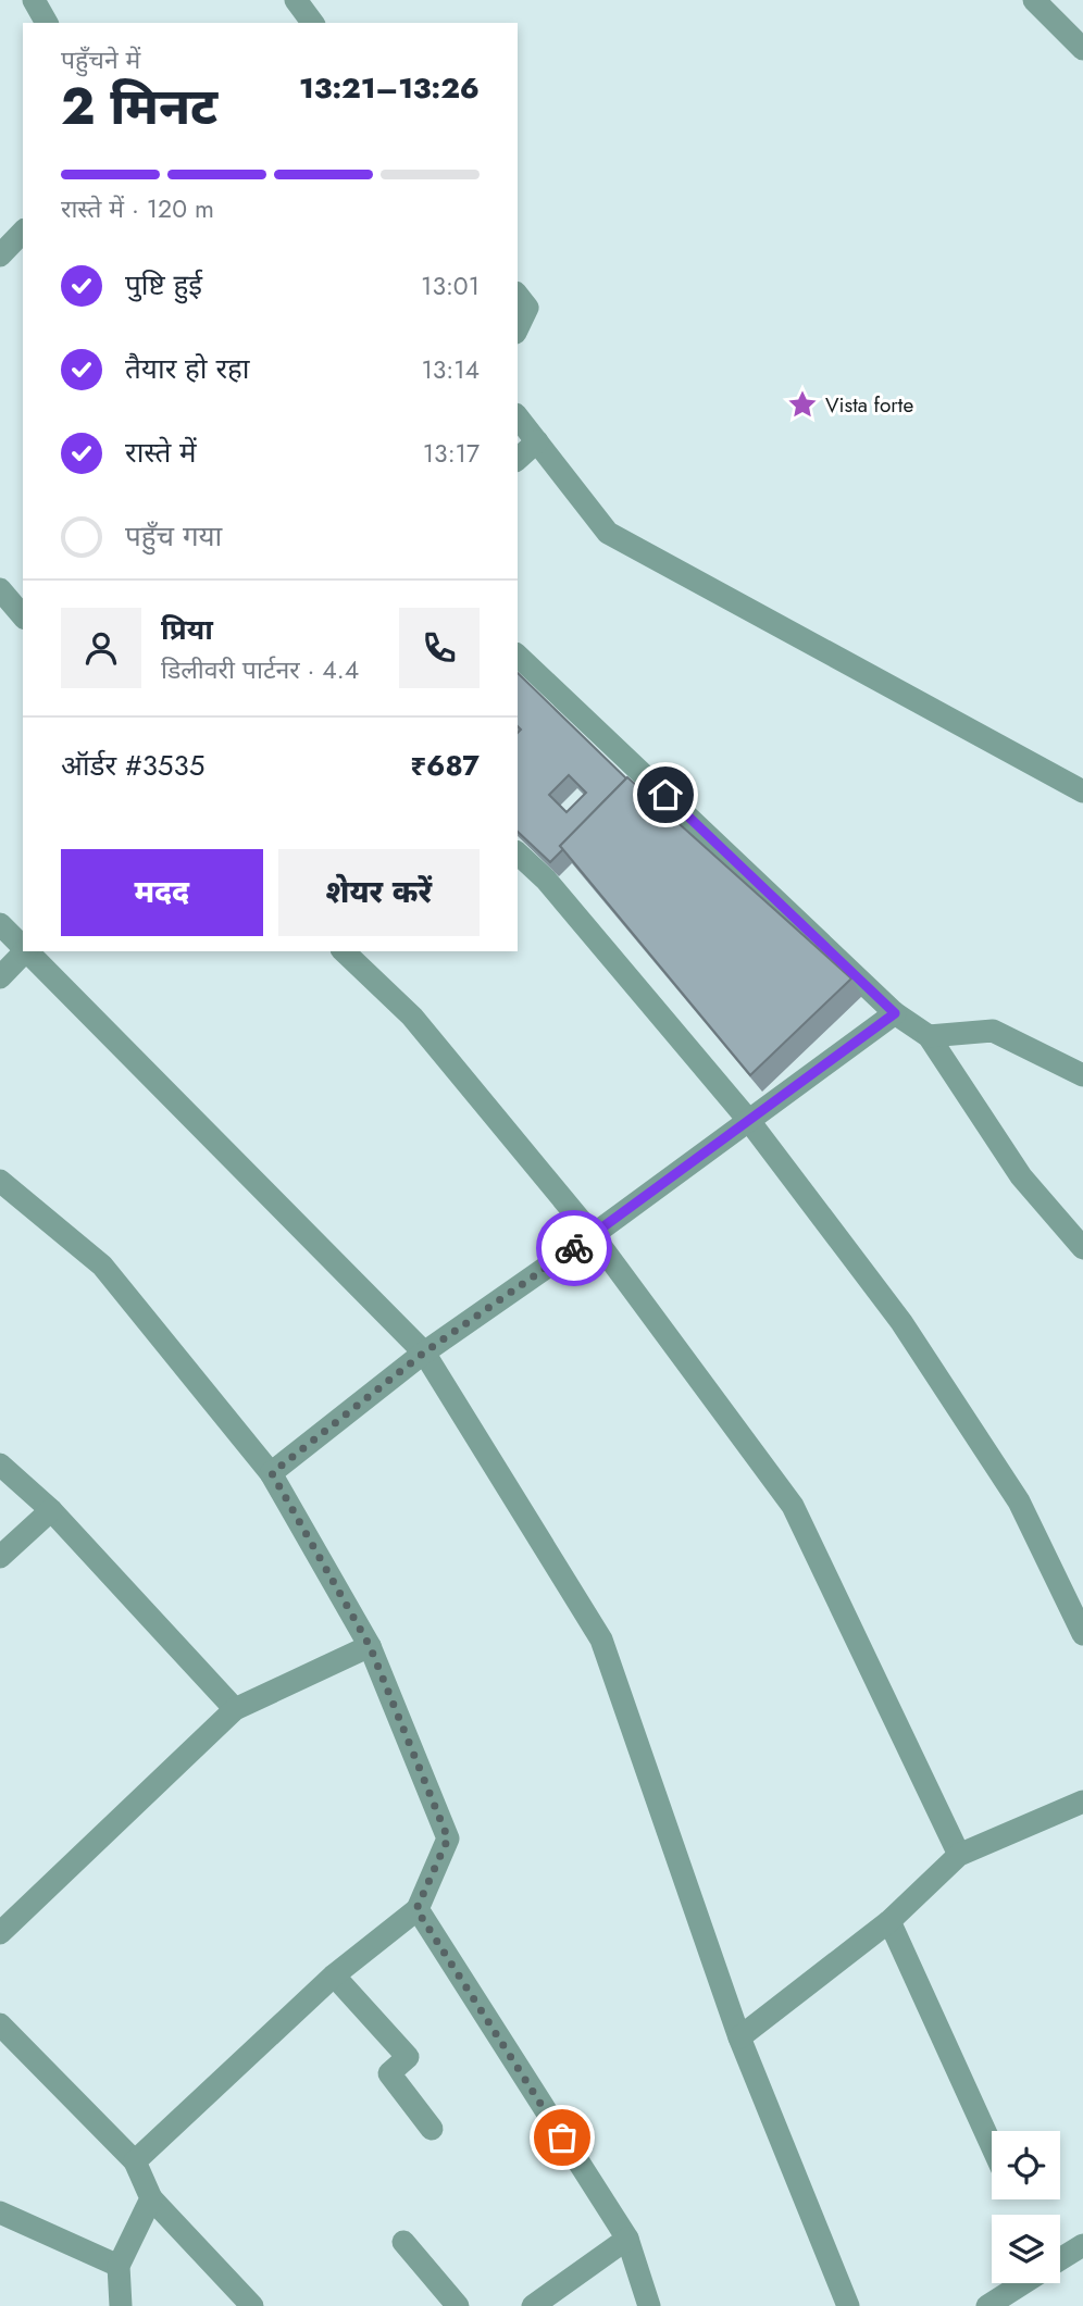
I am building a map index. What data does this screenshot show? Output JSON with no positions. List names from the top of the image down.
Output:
{
  "places": {
    "place": ["Vista forte"]
  },
  "page": {
    "heading": ["2 मिनट", "पहुँचने में", "13:21–13:26"],
    "panel": [
      "प्रिया",
      "डिलीवरी पार्टनर · 4.4",
      "ऑर्डर #3535",
      "₹687"
    ],
    "bar": "रास्ते में · 120 m",
    "list": [
      ["पुष्टि हुई", "13:01"],
      ["तैयार हो रहा", "13:14"],
      ["रास्ते में", "13:17"],
      "पहुँच गया"
    ],
    "buttons": ["मदद", "शेयर करें"]
  }
}
